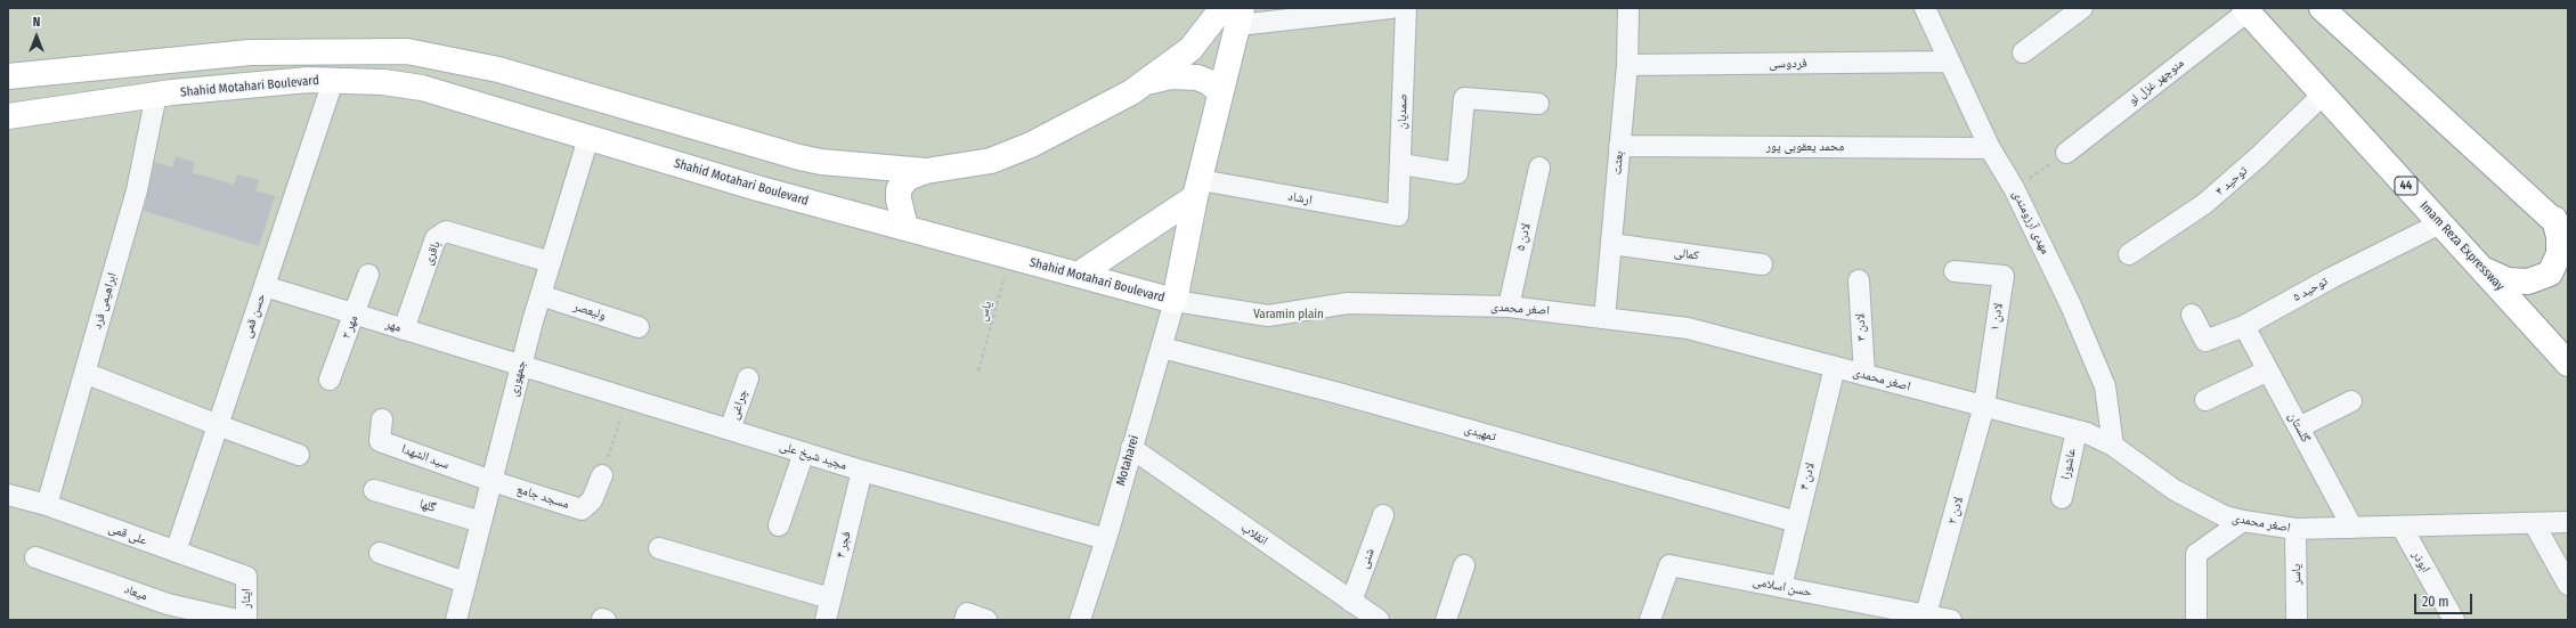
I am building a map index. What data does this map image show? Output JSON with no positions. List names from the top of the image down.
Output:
{
  "streets": {
    "main road": ["Shahid Motahari Boulevard", "44", "Imam Reza Expressway"],
    "street": [
      "فردوسی",
      "منوچهر غزل لو",
      "صمدیان",
      "محمد یعقوبی پور",
      "بعثت",
      "توحید ۴",
      "ارشاد",
      "مهدی آرزومندی",
      "لادن ۵",
      "باقری",
      "کمالی",
      "توحید ۵",
      "ابراهیمی فرد",
      "اصغر محمدی",
      "ولیعصر",
      "حسن قمی",
      "لادن ۱",
      "مهر",
      "مهر ۲",
      "لادن ۳",
      "جمهوری",
      "چراغی",
      "گلستان",
      "تمهیدی",
      "مجید شیخ علی",
      "سید الشهدا",
      "Motaharei",
      "عاشورا",
      "لادن ۴",
      "مسجد جامع",
      "گلها",
      "لادن ۲",
      "علی قمی",
      "انقلاب",
      "فجر ۴",
      "شنی",
      "ابوذر",
      "یاسر",
      "حسن اسلامی",
      "میعاد",
      "ایثار"
    ],
    "path": ["یاس"]
  },
  "crossings": [
    ["فردوسی", "بعثت"],
    ["فردوسی", "مهدی آرزومندی"],
    ["منوچهر غزل لو", "Imam Reza Expressway"],
    ["Shahid Motahari Boulevard", "ارشاد"],
    ["Shahid Motahari Boulevard", "ابراهیمی فرد"],
    ["Shahid Motahari Boulevard", "اصغر محمدی"],
    ["Shahid Motahari Boulevard", "یاس"],
    ["Shahid Motahari Boulevard", "حسن قمی"],
    ["Shahid Motahari Boulevard", "جمهوری"],
    ["Shahid Motahari Boulevard", "Motaharei"],
    ["صمدیان", "ارشاد"],
    ["محمد یعقوبی پور", "بعثت"],
    ["محمد یعقوبی پور", "مهدی آرزومندی"],
    ["بعثت", "کمالی"],
    ["بعثت", "اصغر محمدی"],
    ["توحید ۴", "Imam Reza Expressway"],
    ["مهدی آرزومندی", "اصغر محمدی"],
    ["لادن ۵", "اصغر محمدی"],
    ["Imam Reza Expressway", "توحید ۵"],
    ["باقری", "مهر"],
    ["باقری", "جمهوری"],
    ["توحید ۵", "گلستان"],
    ["ابراهیمی فرد", "علی قمی"],
    ["اصغر محمدی", "لادن ۱"],
    ["اصغر محمدی", "لادن ۳"],
    ["اصغر محمدی", "گلستان"],
    ["اصغر محمدی", "Motaharei"],
    ["اصغر محمدی", "عاشورا"],
    ["اصغر محمدی", "لادن ۴"],
    ["اصغر محمدی", "لادن ۲"],
    ["اصغر محمدی", "ابوذر"],
    ["اصغر محمدی", "یاسر"],
    ["ولیعصر", "جمهوری"],
    ["حسن قمی", "مهر"],
    ["حسن قمی", "علی قمی"],
    ["لادن ۱", "لادن ۲"],
    ["مهر", "مهر ۲"],
    ["مهر", "جمهوری"],
    ["مهر", "مجید شیخ علی"],
    ["جمهوری", "مجید شیخ علی"],
    ["جمهوری", "سید الشهدا"],
    ["جمهوری", "مسجد جامع"],
    ["جمهوری", "گلها"],
    ["چراغی", "مجید شیخ علی"],
    ["تمهیدی", "Motaharei"],
    ["تمهیدی", "لادن ۴"],
    ["مجید شیخ علی", "Motaharei"],
    ["مجید شیخ علی", "فجر ۴"],
    ["سید الشهدا", "مسجد جامع"],
    ["Motaharei", "انقلاب"],
    ["لادن ۴", "حسن اسلامی"],
    ["لادن ۲", "حسن اسلامی"],
    ["علی قمی", "ایثار"],
    ["انقلاب", "شنی"]
  ],
  "parks": ["Varamin plain"],
  "scale_bar": "20 m",
  "north": "top"
}
